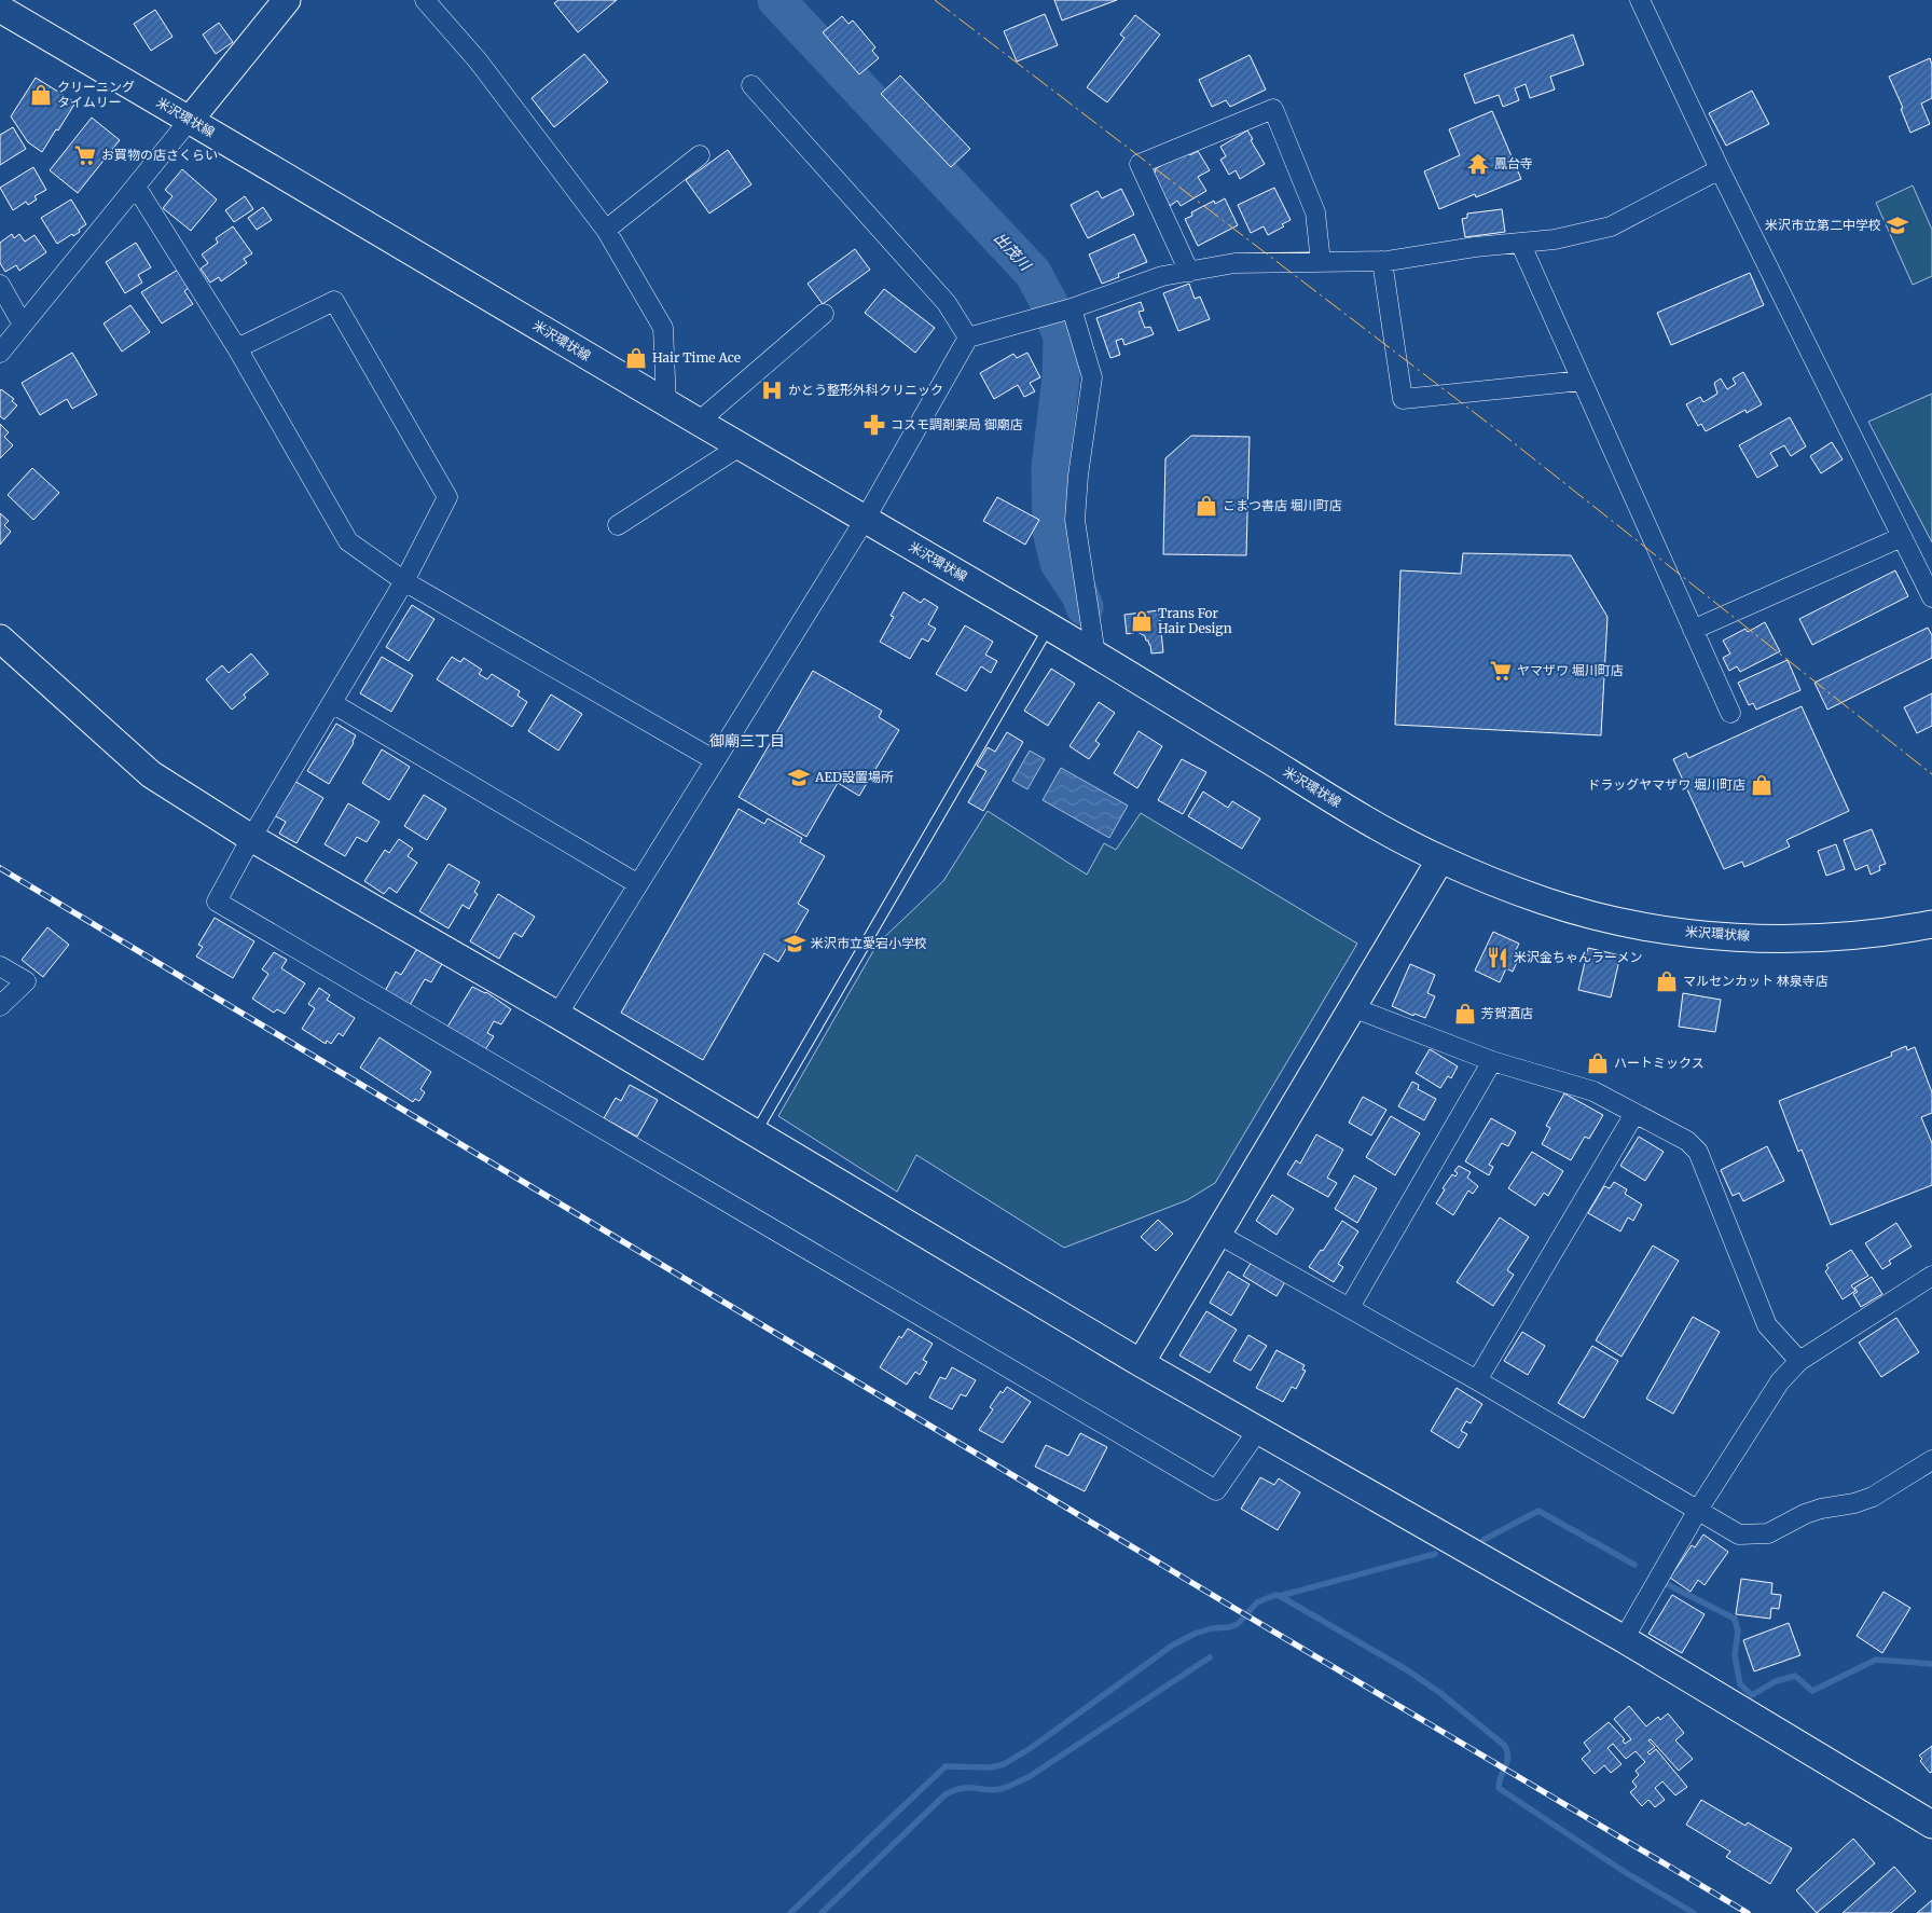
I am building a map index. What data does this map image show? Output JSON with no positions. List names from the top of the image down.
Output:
{
  "streets": {
    "street": ["米沢環状線"]
  },
  "districts": ["御廟三丁目"],
  "water": ["出茂川"],
  "places": {
    "shop": [
      "クリーニング タイムリー",
      "Hair Time Ace",
      "こまつ書店 堀川町店",
      "Trans For Hair Design",
      "ドラッグヤマザワ 堀川町店",
      "マルセンカット 林泉寺店",
      "芳賀酒店",
      "ハートミックス"
    ],
    "supermarket": ["お買物の店さくらい", "ヤマザワ 堀川町店"],
    "temple": ["鳳台寺"],
    "school or university": ["米沢市立第二中学校", "AED設置場所", "米沢市立愛宕小学校"],
    "hospital": ["かとう整形外科クリニック"],
    "pharmacy": ["コスモ調剤薬局 御廟店"],
    "restaurant": ["米沢金ちゃんラーメン"]
  }
}
